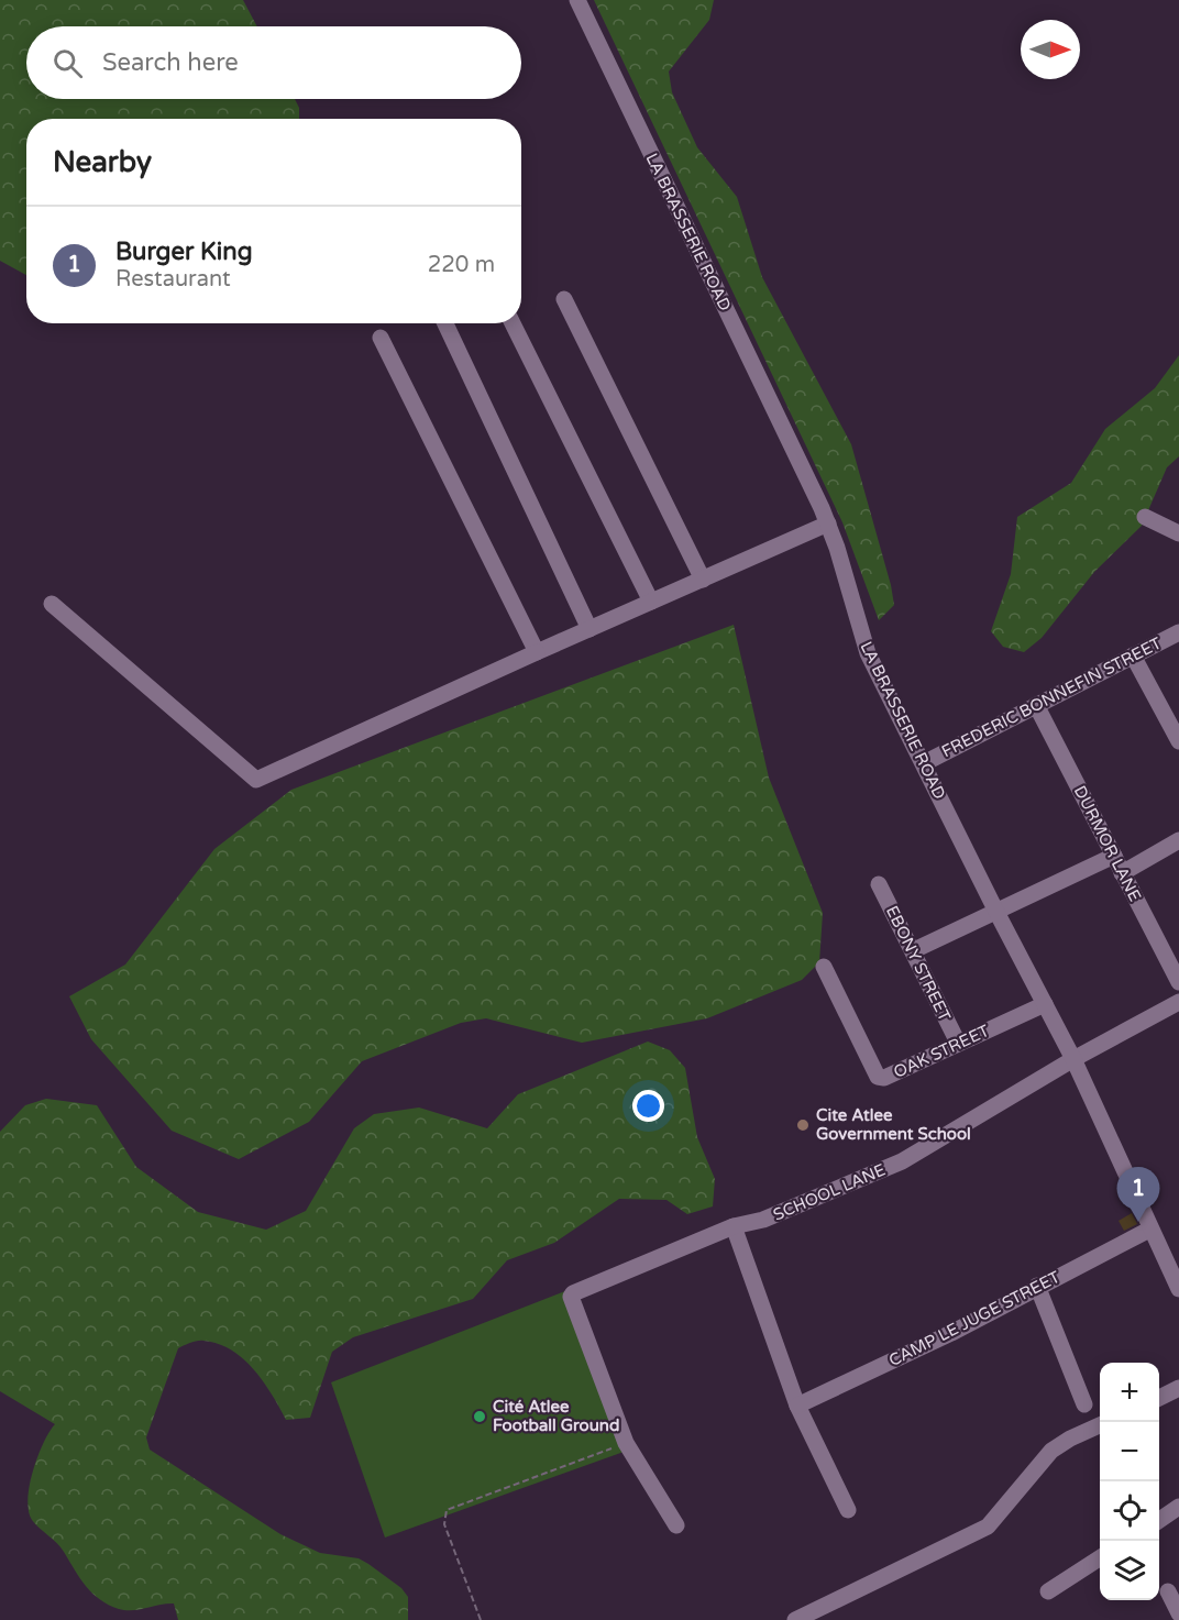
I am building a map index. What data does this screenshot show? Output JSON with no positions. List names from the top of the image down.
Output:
{
  "streets": {
    "street": [
      "LA BRASSERIE ROAD",
      "FREDERIC BONNEFIN STREET",
      "DURMOR LANE",
      "EBONY STREET",
      "OAK STREET",
      "SCHOOL LANE",
      "CAMP LE JUGE STREET"
    ]
  },
  "crossings": [
    ["LA BRASSERIE ROAD", "FREDERIC BONNEFIN STREET"],
    ["LA BRASSERIE ROAD", "OAK STREET"],
    ["LA BRASSERIE ROAD", "SCHOOL LANE"],
    ["LA BRASSERIE ROAD", "CAMP LE JUGE STREET"],
    ["FREDERIC BONNEFIN STREET", "DURMOR LANE"],
    ["EBONY STREET", "OAK STREET"]
  ],
  "places": ["Cite Atlee Government School", "Cité Atlee Football Ground"],
  "north": "right",
  "page": {
    "search": "Search here",
    "heading": "Nearby",
    "list": [
      {
        "mark": "1",
        "name": "Burger King",
        "note": "Restaurant",
        "value": "220 m"
      }
    ],
    "pins": "1",
    "map_buttons": ["+", "−"]
  }
}
